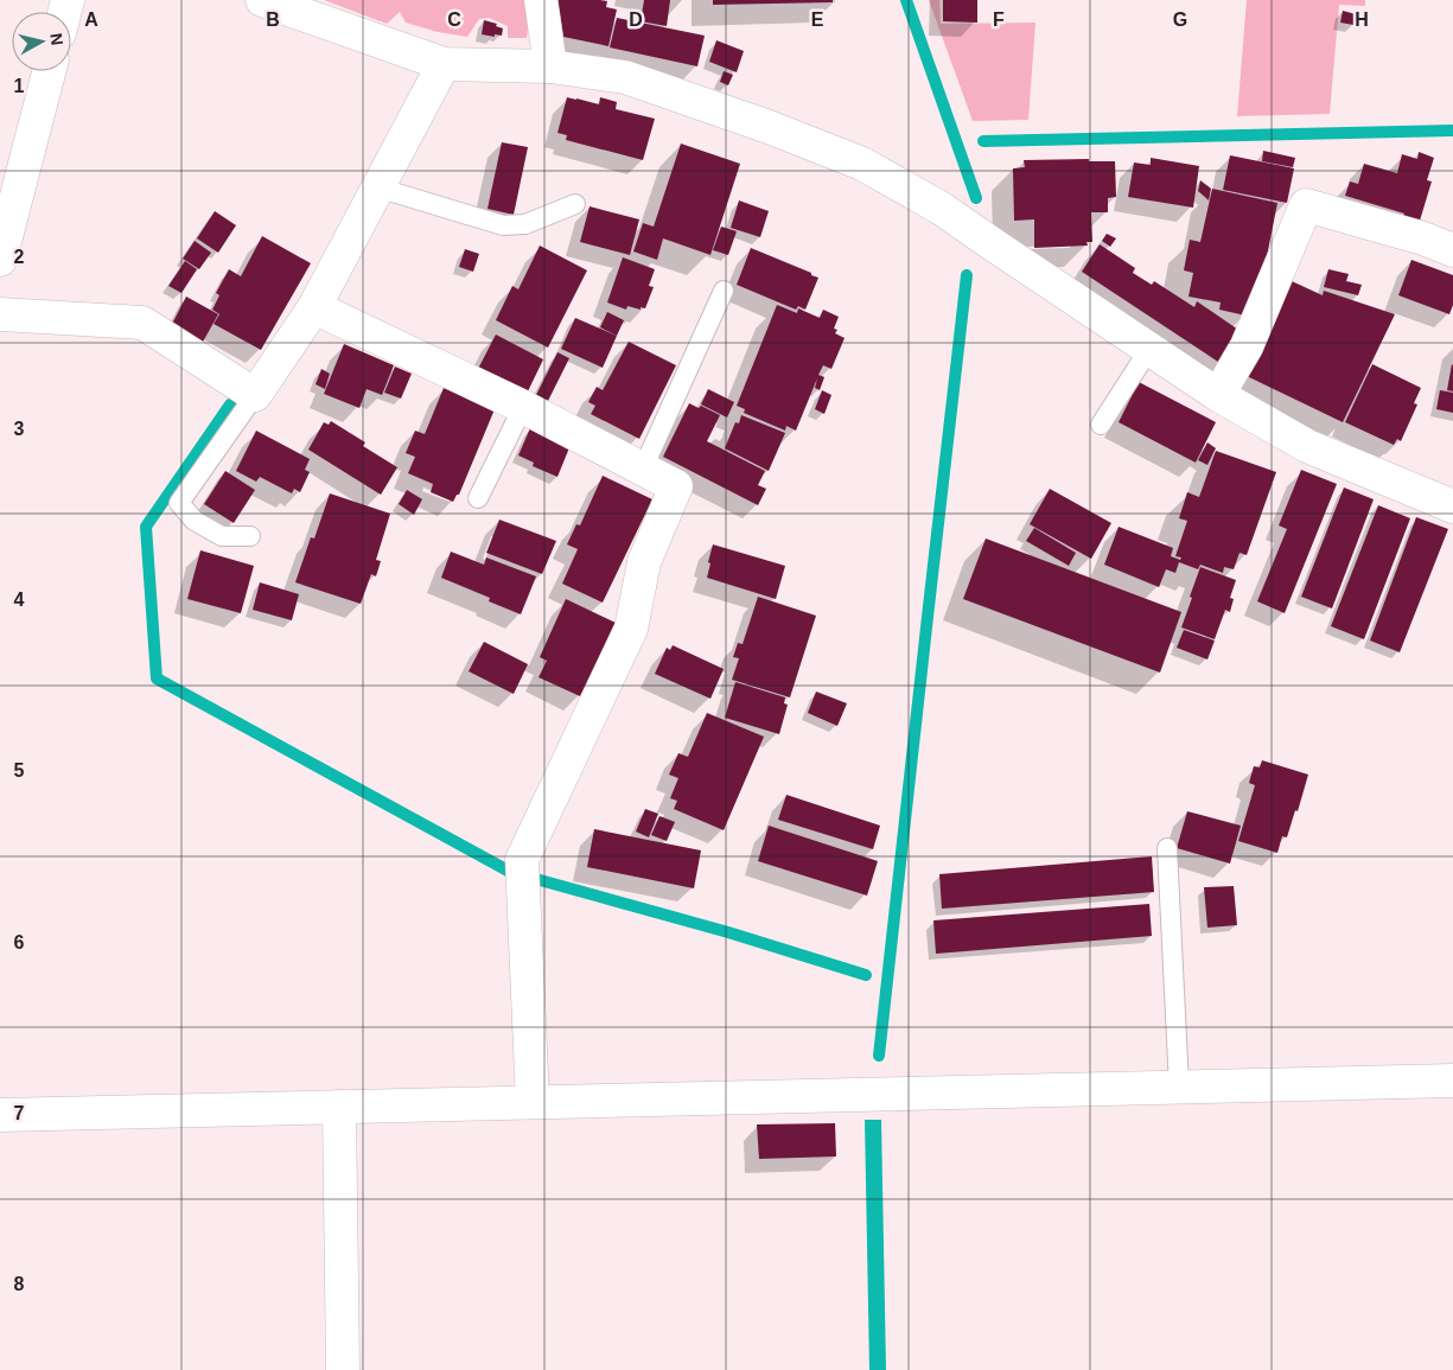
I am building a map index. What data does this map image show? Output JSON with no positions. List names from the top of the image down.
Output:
{
  "north": "right",
  "grid": {
    "columns": [
      "A",
      "B",
      "C",
      "D",
      "E",
      "F",
      "G",
      "H"
    ],
    "rows": [
      "1",
      "2",
      "3",
      "4",
      "5",
      "6",
      "7",
      "8"
    ]
  }
}
